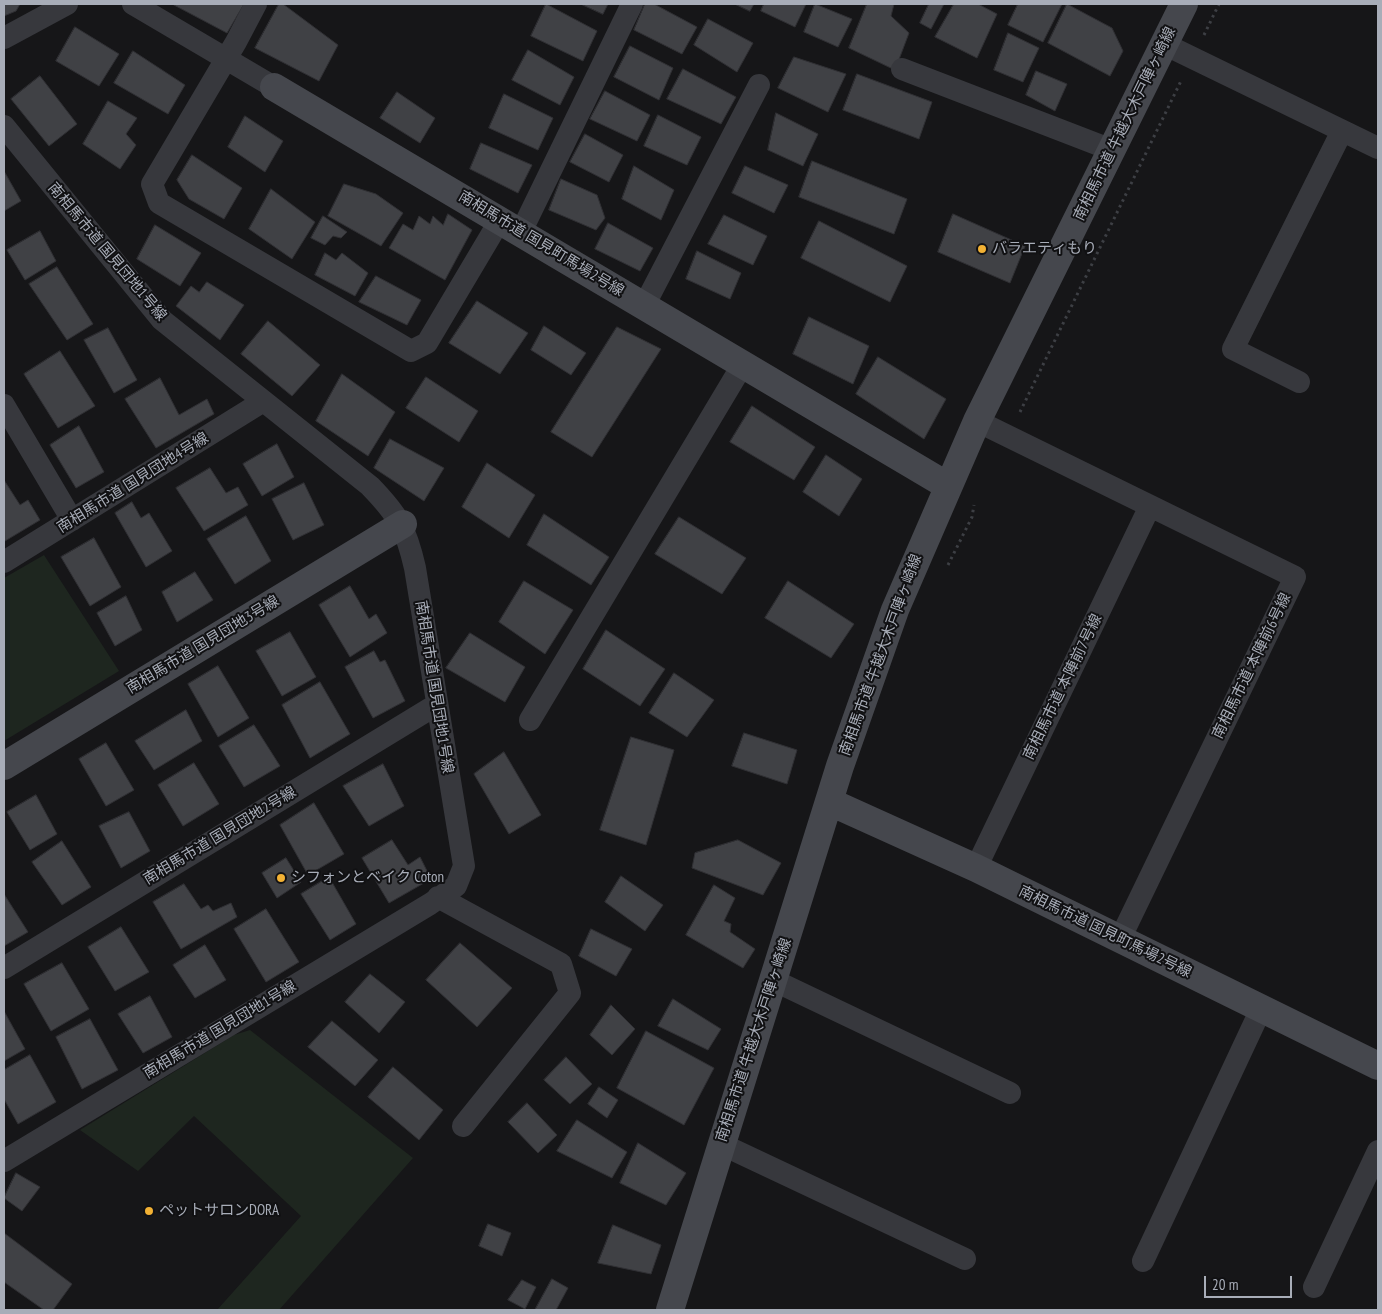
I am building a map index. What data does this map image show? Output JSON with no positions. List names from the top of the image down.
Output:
{
  "streets": {
    "street": [
      "南相馬市道 牛越大木戸陣ヶ崎線",
      "南相馬市道 国見町馬場2号線",
      "南相馬市道 国見団地1号線",
      "南相馬市道 国見団地4号線",
      "南相馬市道 国見団地3号線",
      "南相馬市道 本陣前6号線",
      "南相馬市道 本陣前7号線",
      "南相馬市道 国見団地2号線"
    ]
  },
  "crossings": [
    ["南相馬市道 牛越大木戸陣ヶ崎線", "南相馬市道 国見町馬場2号線"],
    ["南相馬市道 牛越大木戸陣ヶ崎線", "南相馬市道 本陣前6号線"],
    ["南相馬市道 国見町馬場2号線", "南相馬市道 本陣前6号線"],
    ["南相馬市道 国見町馬場2号線", "南相馬市道 本陣前7号線"],
    ["南相馬市道 国見団地1号線", "南相馬市道 国見団地4号線"],
    ["南相馬市道 国見団地1号線", "南相馬市道 国見団地3号線"],
    ["南相馬市道 国見団地1号線", "南相馬市道 国見団地2号線"],
    ["南相馬市道 本陣前6号線", "南相馬市道 本陣前7号線"]
  ],
  "places": ["バラエティもり", "シフォンとベイク Coton", "ペットサロンDORA"],
  "scale_bar": "20 m"
}
